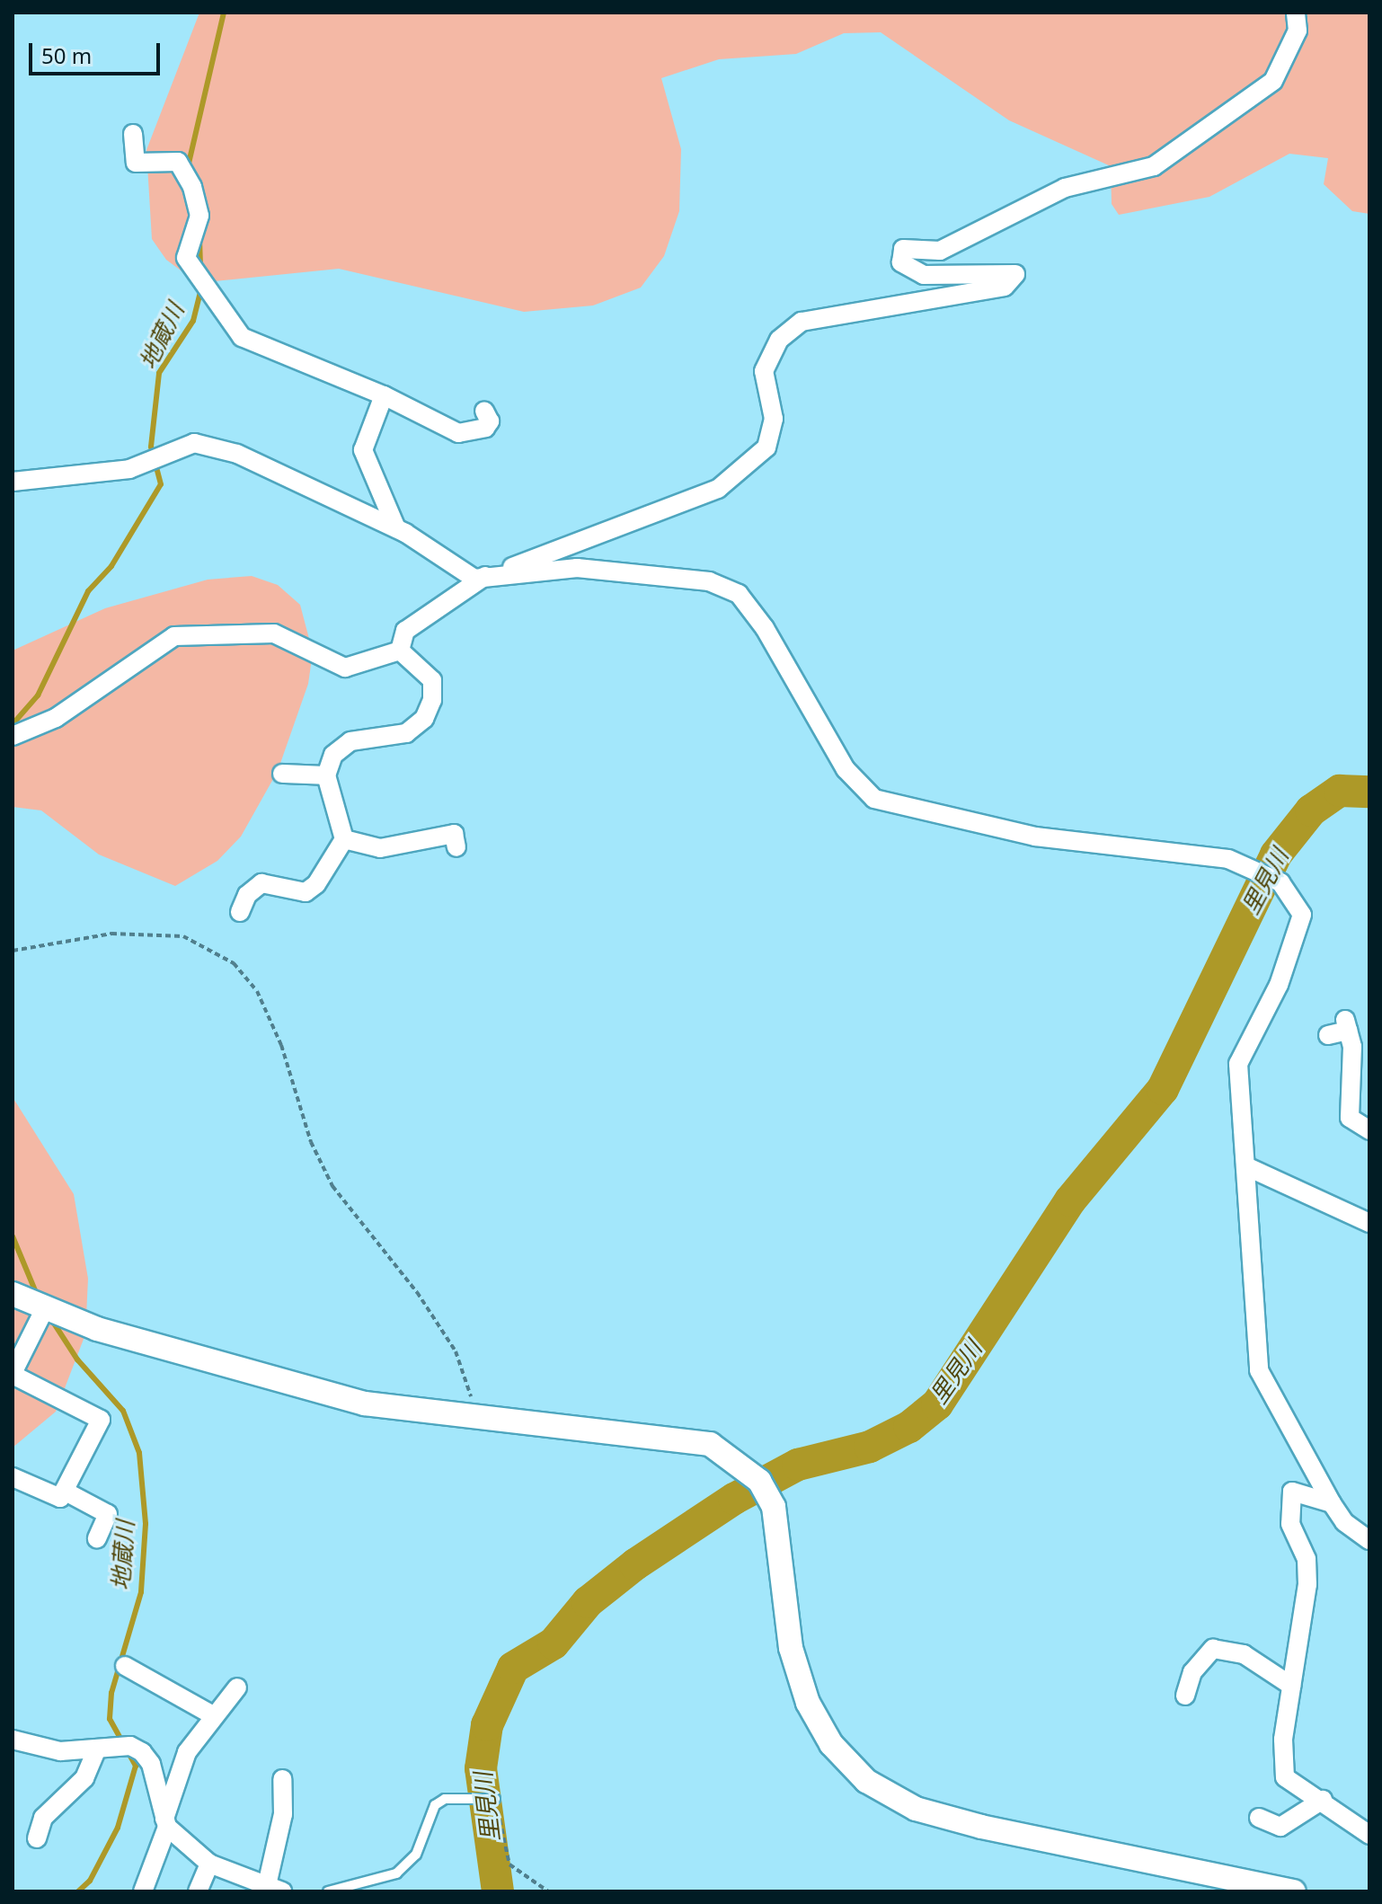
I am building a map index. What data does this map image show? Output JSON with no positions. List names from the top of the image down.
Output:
{
  "water": ["地蔵川", "里見川"],
  "scale_bar": "50 m"
}
